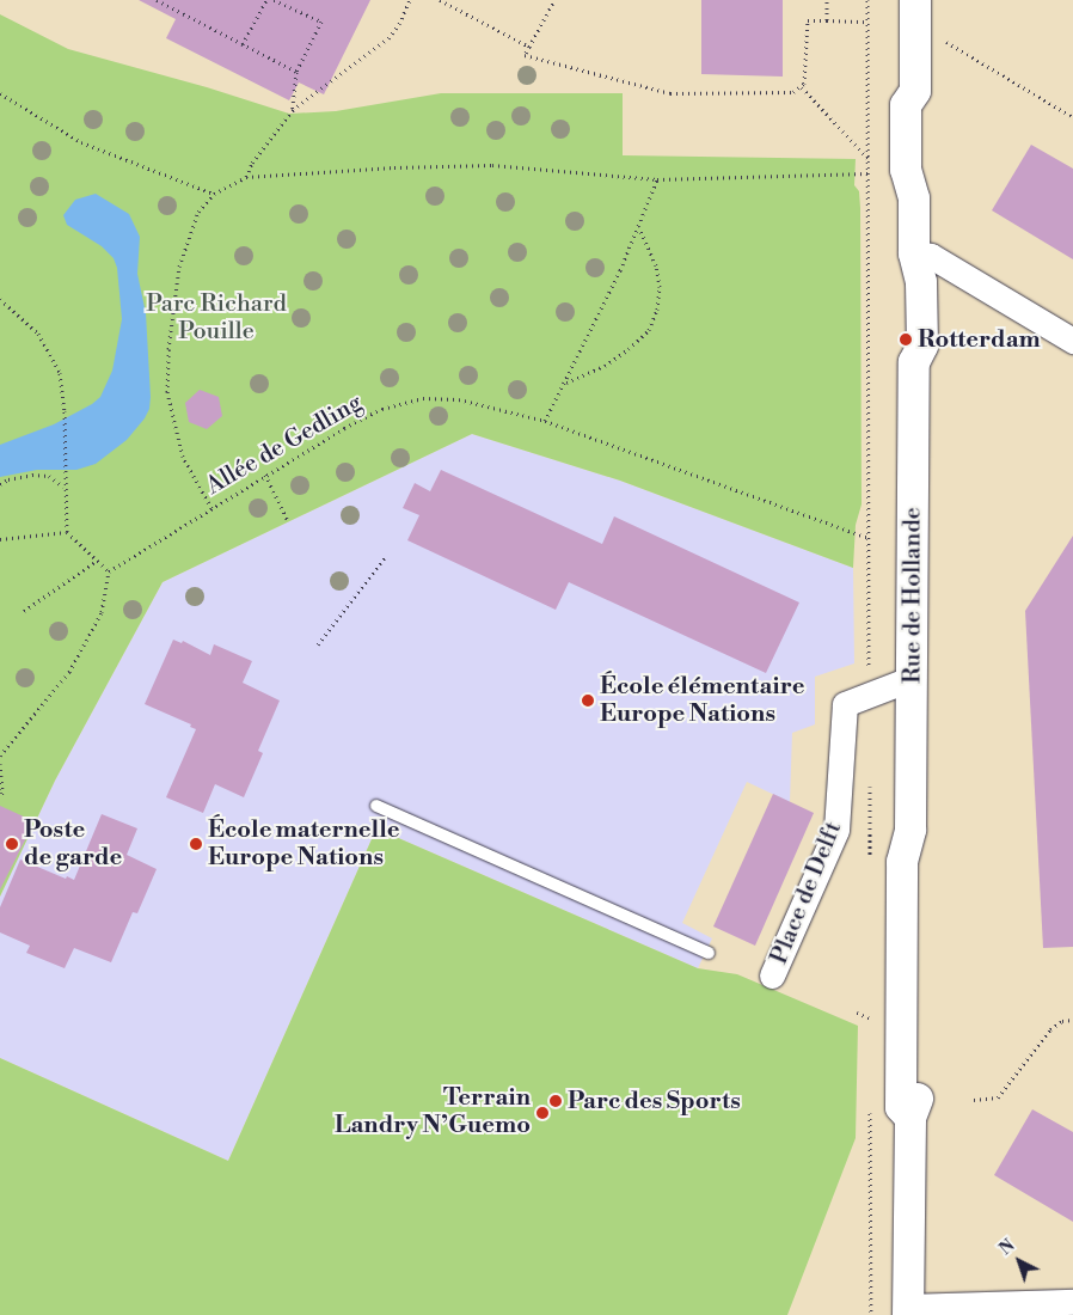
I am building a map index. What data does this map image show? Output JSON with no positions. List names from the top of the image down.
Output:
{
  "streets": {
    "street": ["Rue de Hollande", "Place de Delft"],
    "path": ["Allée de Gedling"]
  },
  "crossings": [
    ["Rue de Hollande", "Place de Delft"]
  ],
  "parks": ["Parc Richard Pouille"],
  "places": [
    "Rotterdam",
    "École élémentaire Europe Nations",
    "Poste de garde",
    "École maternelle Europe Nations",
    "Parc des Sports",
    "Terrain Landry N’Guemo"
  ],
  "north": "top left"
}
